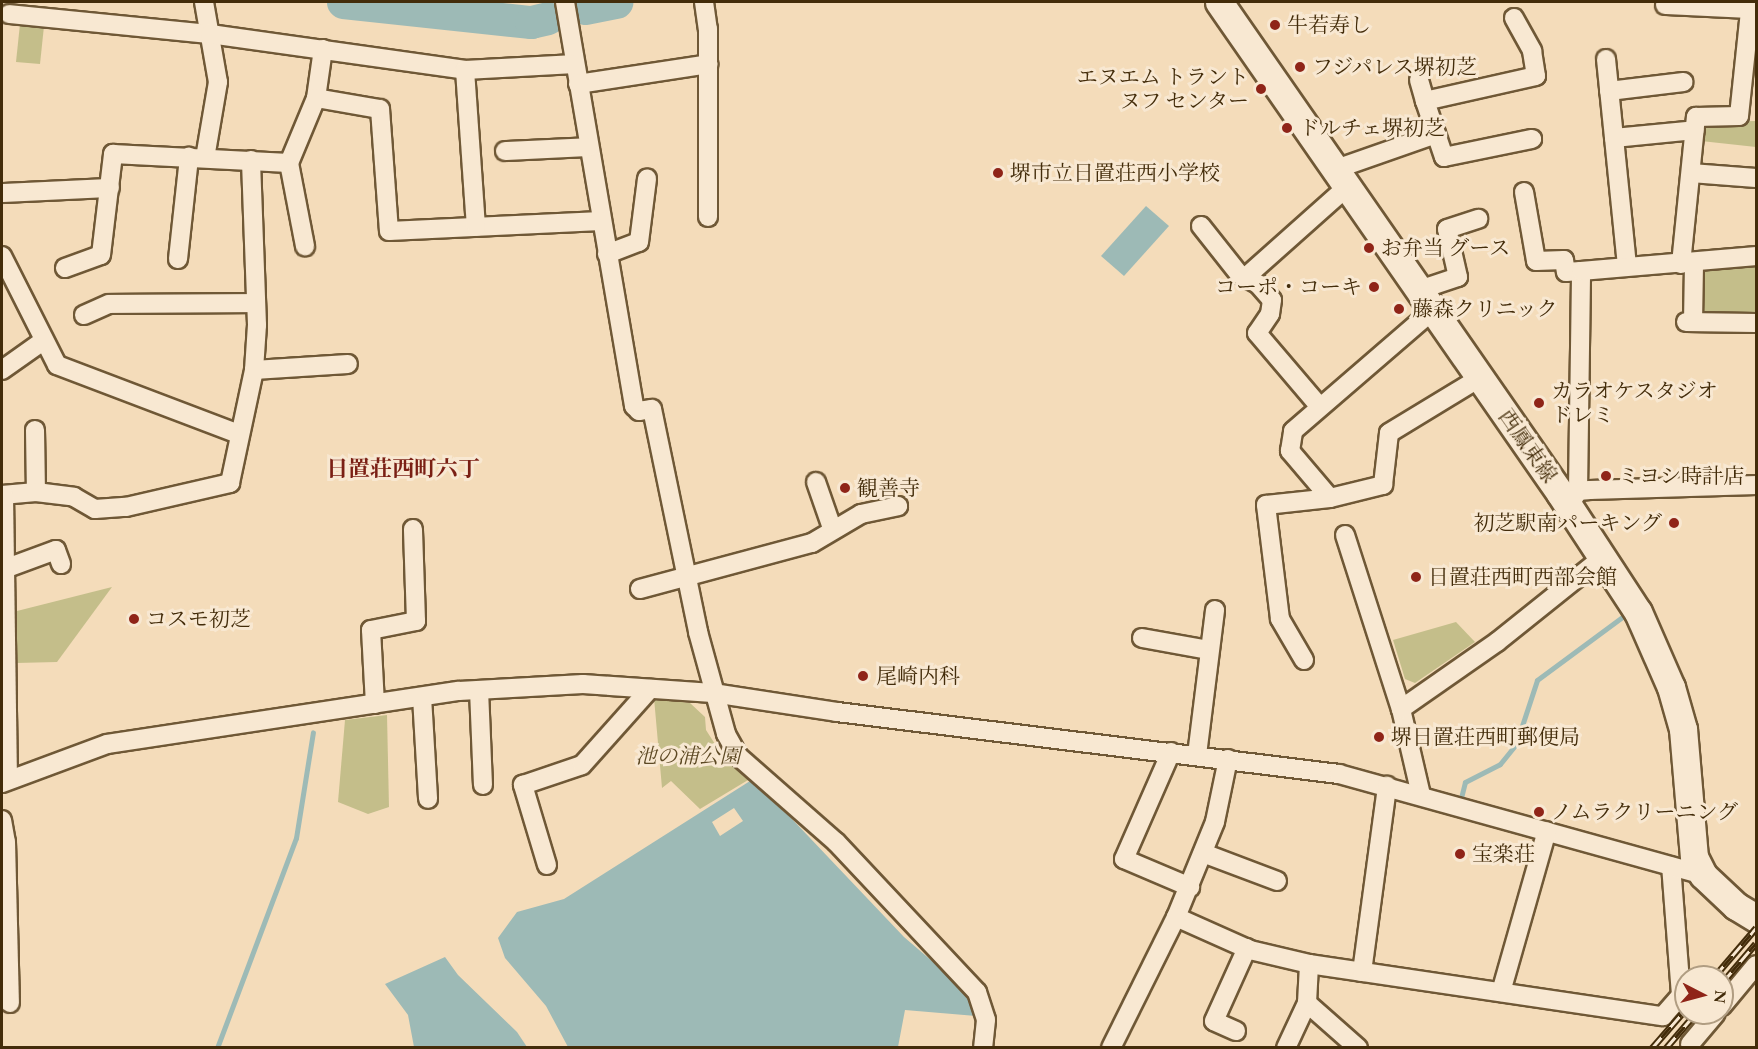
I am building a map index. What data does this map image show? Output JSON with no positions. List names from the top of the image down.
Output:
{
  "streets": {
    "main road": ["西鳳東線"]
  },
  "districts": ["日置荘西町六丁"],
  "parks": ["池の浦公園"],
  "places": [
    "牛若寿し",
    "フジパレス堺初芝",
    "エヌエム トラント ヌフ センター",
    "ドルチェ堺初芝",
    "堺市立日置荘西小学校",
    "お弁当 グース",
    "コーポ・コーキ",
    "藤森クリニック",
    "カラオケスタジオ ドレミ",
    "ミヨシ時計店",
    "観善寺",
    "初芝駅南パーキング",
    "日置荘西町西部会館",
    "コスモ初芝",
    "尾崎内科",
    "堺日置荘西町郵便局",
    "ノムラクリーニング",
    "宝楽荘"
  ],
  "north": "right"
}
